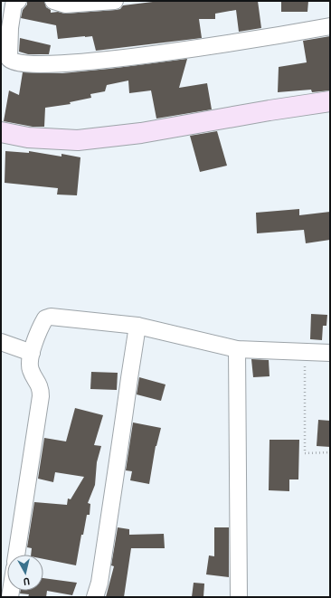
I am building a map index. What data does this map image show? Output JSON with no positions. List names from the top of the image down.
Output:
{
  "north": "bottom"
}
